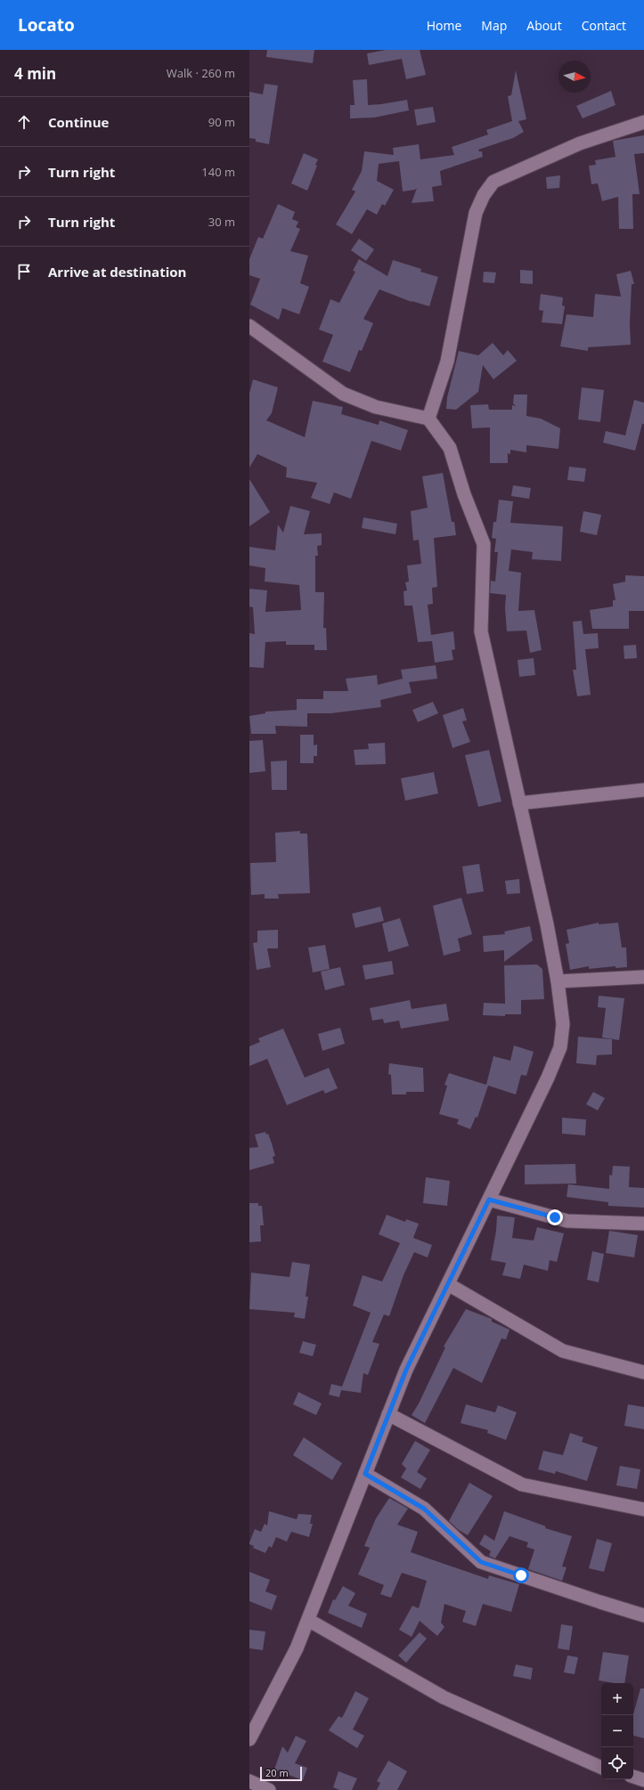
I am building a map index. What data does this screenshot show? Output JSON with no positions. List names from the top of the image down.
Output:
{
  "scale_bar": "20 m",
  "north": "right",
  "page": {
    "header": "Locato",
    "nav": [
      "Home",
      "Map",
      "About",
      "Contact"
    ],
    "heading": ["4 min", "Walk · 260 m"],
    "list": [
      ["Continue", "90 m"],
      ["Turn right", "140 m"],
      ["Turn right", "30 m"],
      "Arrive at destination"
    ],
    "map_buttons": ["+", "−"],
    "scale": "20 m"
  }
}
